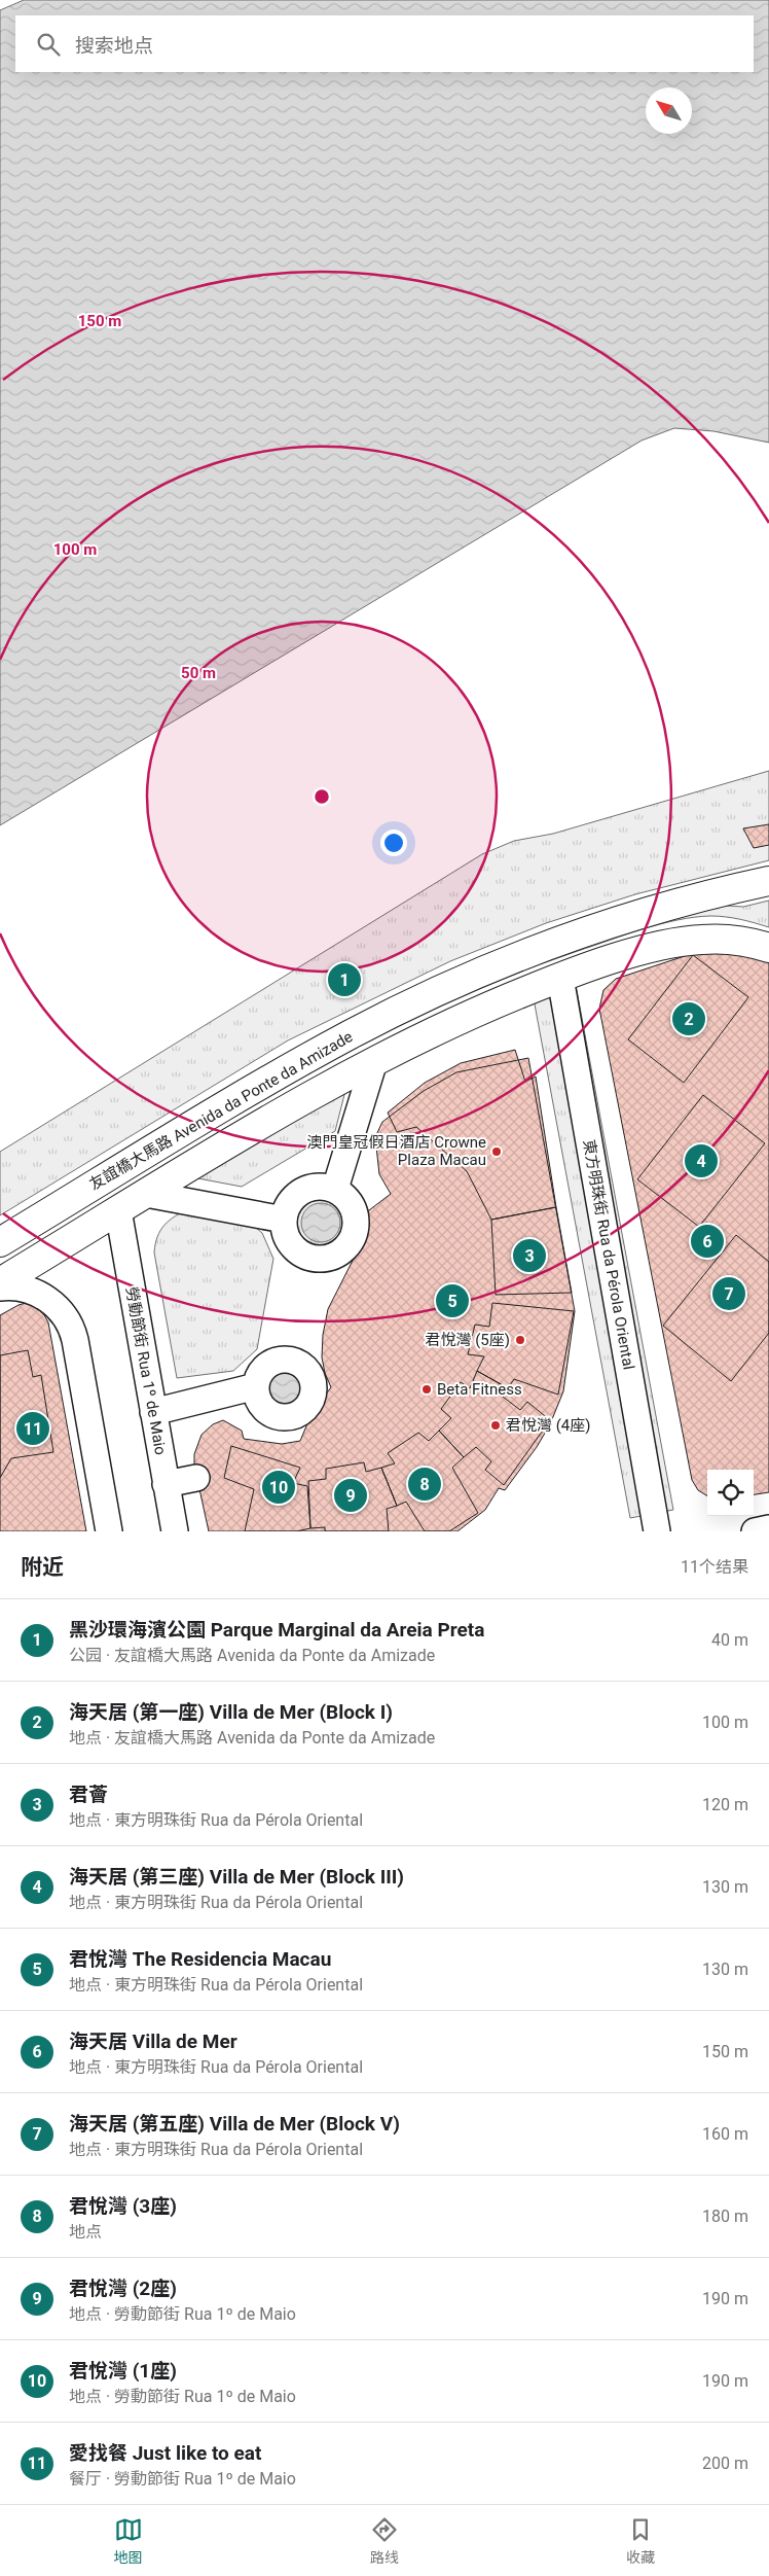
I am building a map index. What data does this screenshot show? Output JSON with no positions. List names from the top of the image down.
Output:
{
  "streets": {
    "main road": ["友誼橋大馬路 Avenida da Ponte da Amizade"],
    "street": ["東方明珠街 Rua da Pérola Oriental", "勞動節街 Rua 1º de Maio"]
  },
  "crossings": [
    ["友誼橋大馬路 Avenida da Ponte da Amizade", "東方明珠街 Rua da Pérola Oriental"],
    ["友誼橋大馬路 Avenida da Ponte da Amizade", "勞動節街 Rua 1º de Maio"]
  ],
  "places": [
    "澳門皇冠假日酒店 Crowne Plaza Macau",
    "君悅灣 (5座)",
    "Beta Fitness",
    "君悅灣 (4座)"
  ],
  "north": "top left",
  "page": {
    "search": "搜索地点",
    "pins": [
      "1",
      "2",
      "4",
      "6",
      "3",
      "7",
      "5",
      "11",
      "8",
      "10",
      "9"
    ],
    "heading": ["附近", "11个结果"],
    "list": [
      {
        "mark": "1",
        "name": "黑沙環海濱公園 Parque Marginal da Areia Preta",
        "note": "公园 · 友誼橋大馬路 Avenida da Ponte da Amizade",
        "value": "40 m"
      },
      {
        "mark": "2",
        "name": "海天居 (第一座) Villa de Mer (Block I)",
        "note": "地点 · 友誼橋大馬路 Avenida da Ponte da Amizade",
        "value": "100 m"
      },
      {
        "mark": "3",
        "name": "君薈",
        "note": "地点 · 東方明珠街 Rua da Pérola Oriental",
        "value": "120 m"
      },
      {
        "mark": "4",
        "name": "海天居 (第三座) Villa de Mer (Block III)",
        "note": "地点 · 東方明珠街 Rua da Pérola Oriental",
        "value": "130 m"
      },
      {
        "mark": "5",
        "name": "君悅灣 The Residencia Macau",
        "note": "地点 · 東方明珠街 Rua da Pérola Oriental",
        "value": "130 m"
      },
      {
        "mark": "6",
        "name": "海天居 Villa de Mer",
        "note": "地点 · 東方明珠街 Rua da Pérola Oriental",
        "value": "150 m"
      },
      {
        "mark": "7",
        "name": "海天居 (第五座) Villa de Mer (Block V)",
        "note": "地点 · 東方明珠街 Rua da Pérola Oriental",
        "value": "160 m"
      },
      {
        "mark": "8",
        "name": "君悅灣 (3座)",
        "note": "地点",
        "value": "180 m"
      },
      {
        "mark": "9",
        "name": "君悅灣 (2座)",
        "note": "地点 · 勞動節街 Rua 1º de Maio",
        "value": "190 m"
      },
      {
        "mark": "10",
        "name": "君悅灣 (1座)",
        "note": "地点 · 勞動節街 Rua 1º de Maio",
        "value": "190 m"
      },
      {
        "mark": "11",
        "name": "愛找餐 Just like to eat",
        "note": "餐厅 · 勞動節街 Rua 1º de Maio",
        "value": "200 m"
      }
    ],
    "nav": ["地图", "路线", "收藏"]
  },
  "rings": ["150 m", "100 m", "50 m"]
}
